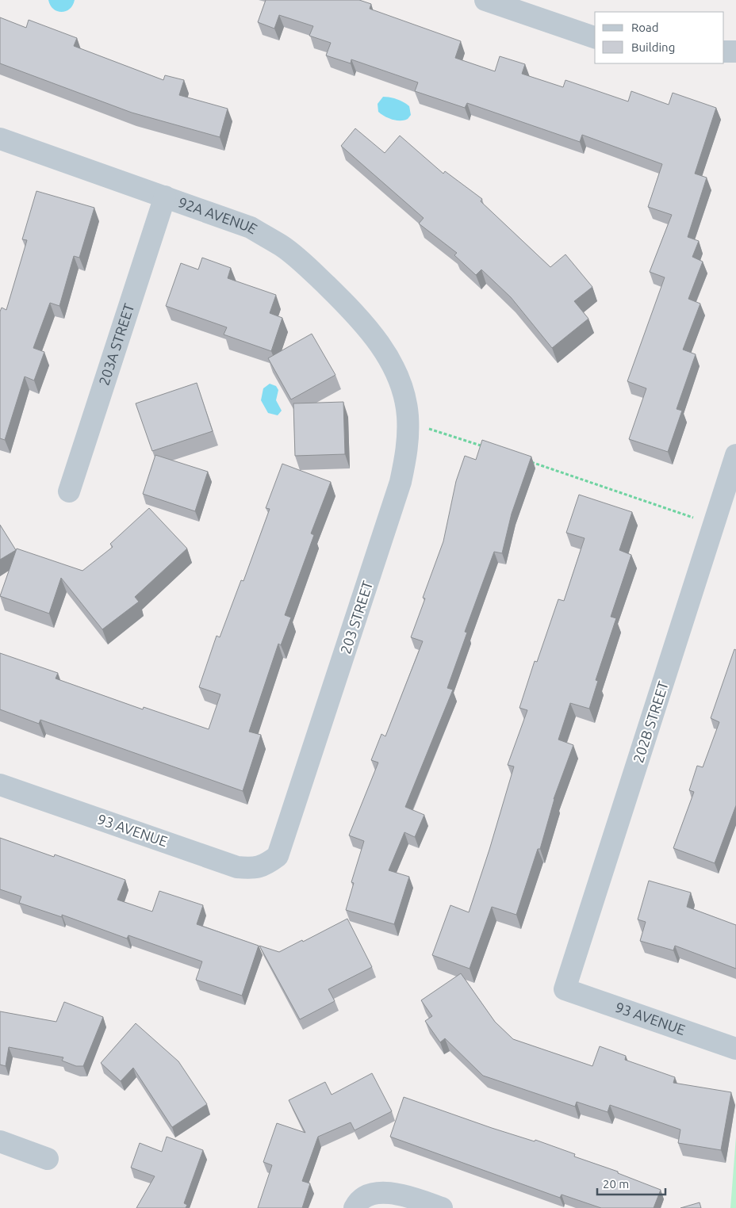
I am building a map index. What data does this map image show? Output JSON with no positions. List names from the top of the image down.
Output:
{
  "streets": {
    "street": [
      "92A AVENUE",
      "203A STREET",
      "203 STREET",
      "202B STREET",
      "93 AVENUE"
    ]
  },
  "crossings": [
    ["92A AVENUE", "203A STREET"],
    ["92A AVENUE", "203 STREET"],
    ["203 STREET", "93 AVENUE"],
    ["202B STREET", "93 AVENUE"]
  ],
  "legend": ["Road", "Building"],
  "scale_bar": "20 m"
}
